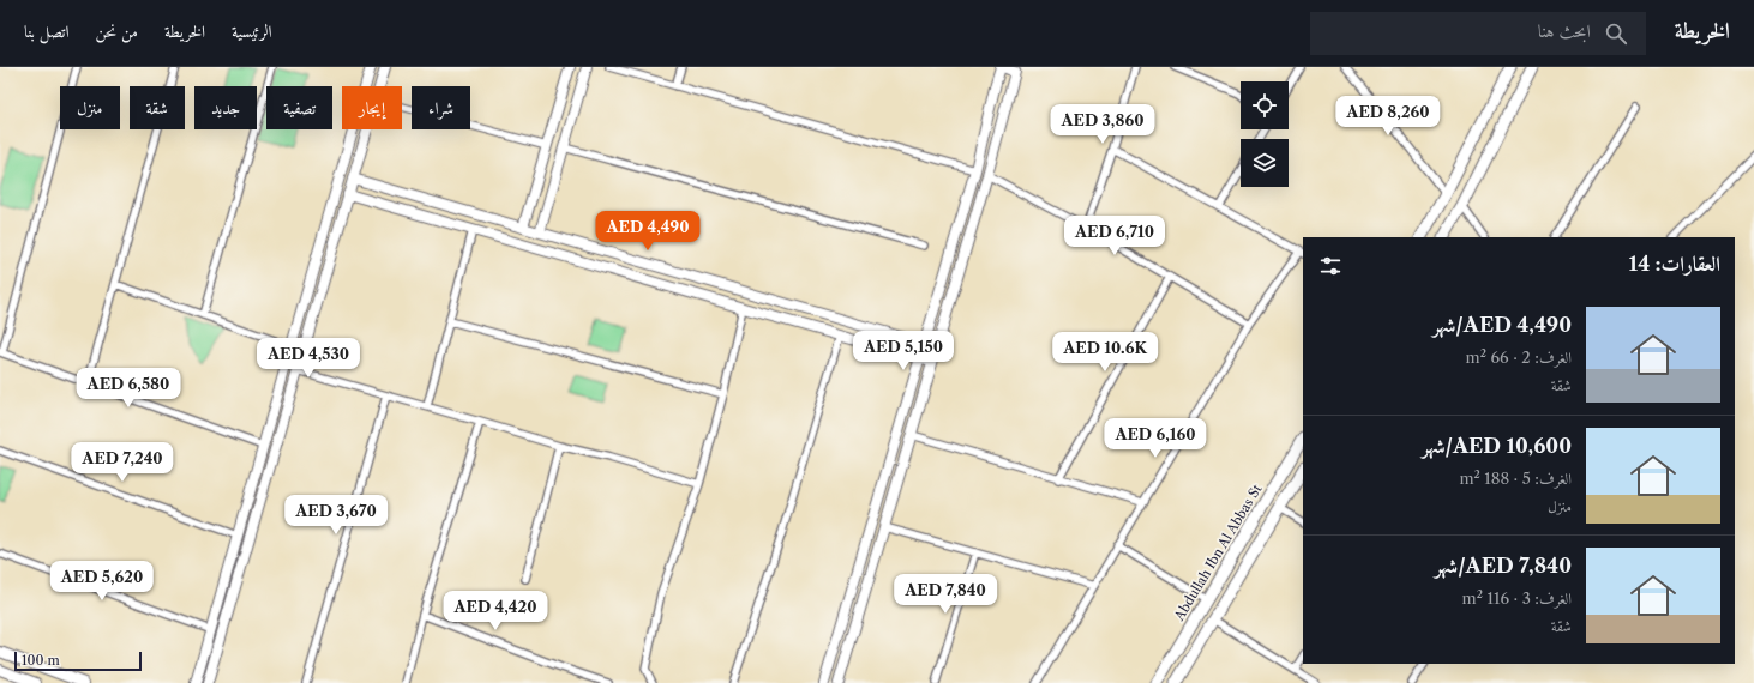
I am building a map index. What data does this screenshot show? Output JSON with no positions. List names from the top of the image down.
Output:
{
  "streets": {
    "main road": ["Abdullah Ibn Al Abbas St"]
  },
  "scale_bar": "100 m",
  "page": {
    "header": "الخريطة",
    "search": "ابحث هنا",
    "nav": [
      "الرئيسية",
      "الخريطة",
      "من نحن",
      "اتصل بنا"
    ],
    "chip": [
      "شراء",
      "إيجار",
      "تصفية",
      "جديد",
      "شقة",
      "منزل"
    ],
    "price": [
      "AED 8,260",
      "AED 3,860",
      "AED 4,490",
      "AED 6,710",
      "AED 5,150",
      "AED 10.6K",
      "AED 4,530",
      "AED 6,580",
      "AED 6,160",
      "AED 7,240",
      "AED 3,670",
      "AED 5,620",
      "AED 7,840",
      "AED 4,420"
    ],
    "heading": "العقارات: 14",
    "list": [
      {
        "name": "AED 4,490/شهر",
        "note": "الغرف: 2 · 66 m² · شقة"
      },
      {
        "name": "AED 10,600/شهر",
        "note": "الغرف: 5 · 188 m² · منزل"
      },
      {
        "name": "AED 7,840/شهر",
        "note": "الغرف: 3 · 116 m² · شقة"
      }
    ],
    "scale": "100 m"
  }
}
